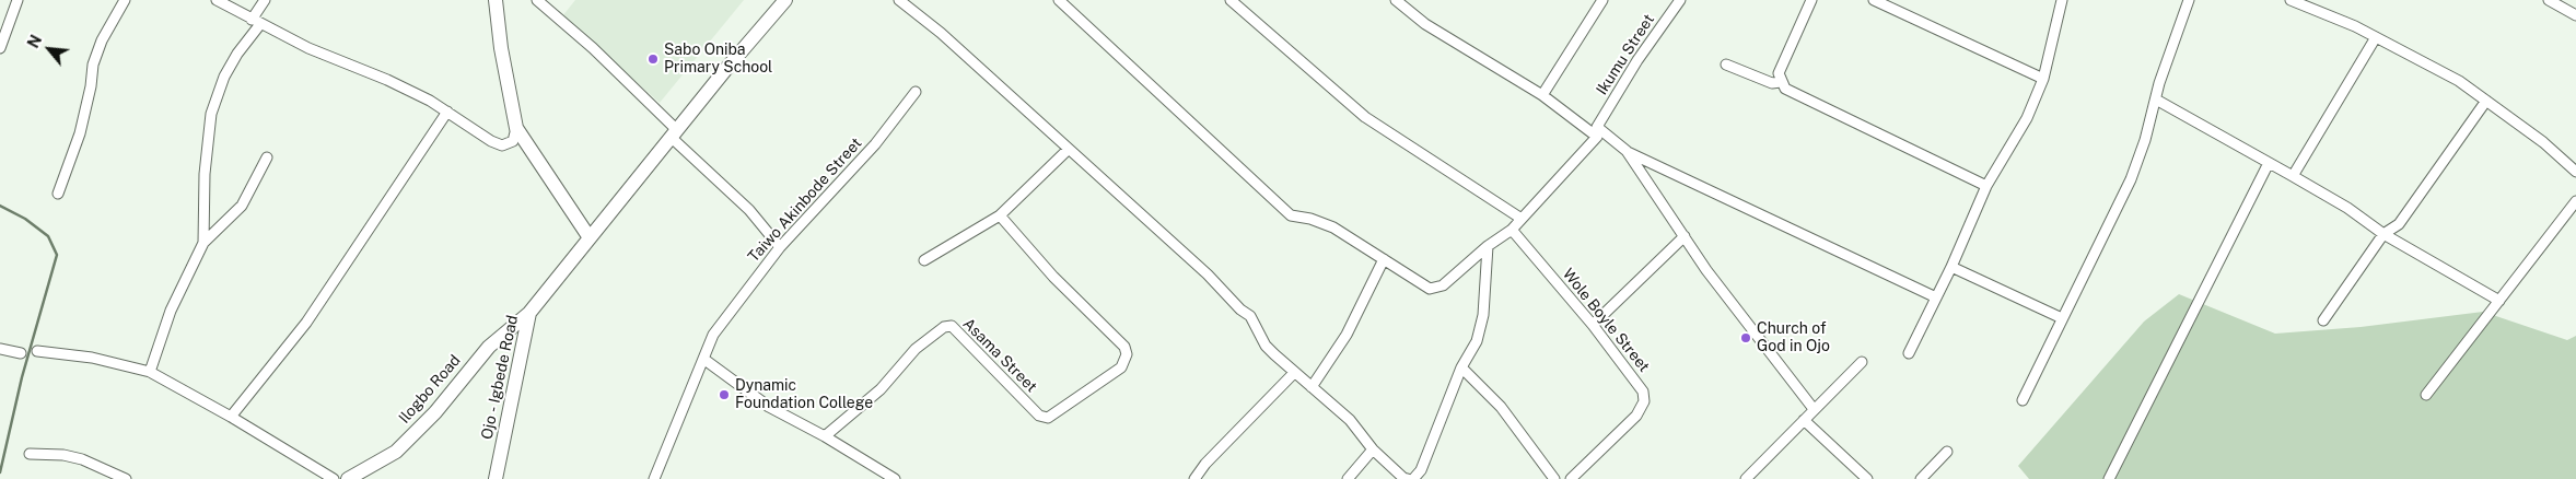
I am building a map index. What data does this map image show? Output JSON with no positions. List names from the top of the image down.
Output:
{
  "streets": {
    "main road": ["Ojo - Igbede Road", "Ilogbo Road"],
    "street": [
      "Ikumu Street",
      "Taiwo Akinbode Street",
      "Wole Boyle Street",
      "Asama Street"
    ]
  },
  "crossings": [
    ["Ikumu Street", "Wole Boyle Street"],
    ["Ojo - Igbede Road", "Ilogbo Road"]
  ],
  "places": ["Sabo Oniba Primary School", "Church of God in Ojo", "Dynamic Foundation College"],
  "north": "top left"
}
